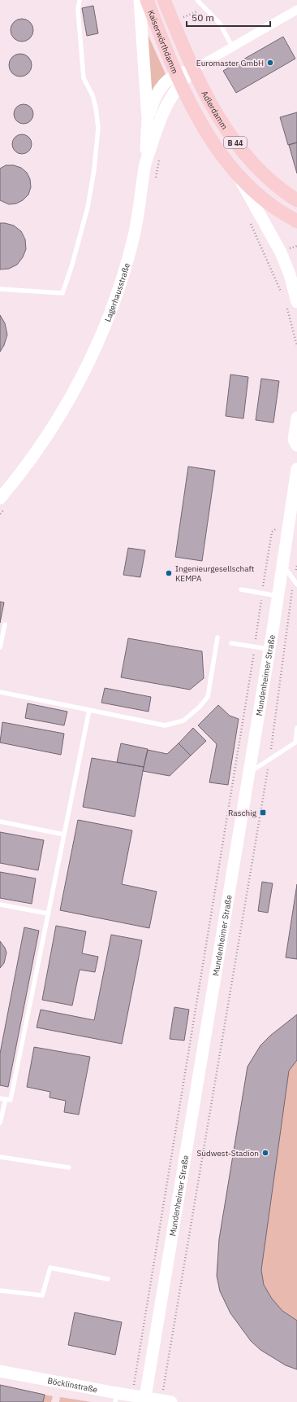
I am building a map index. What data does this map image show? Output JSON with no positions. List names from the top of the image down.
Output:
{
  "streets": {
    "main road": ["Kaiserwörthdamm", "Adlerdamm", "B 44"],
    "street": ["Lagerhausstraße", "Mundenheimer Straße", "Böcklinstraße"]
  },
  "crossings": [
    ["Kaiserwörthdamm", "Adlerdamm"],
    ["Kaiserwörthdamm", "B 44"],
    ["Kaiserwörthdamm", "Lagerhausstraße"],
    ["Adlerdamm", "Lagerhausstraße"],
    ["B 44", "Lagerhausstraße"],
    ["Mundenheimer Straße", "Böcklinstraße"]
  ],
  "places": {
    "other": ["Euromaster GmbH", "Ingenieurgesellschaft KEMPA", "Südwest-Stadion"],
    "transit": ["Raschig"]
  },
  "scale_bar": "50 m"
}
